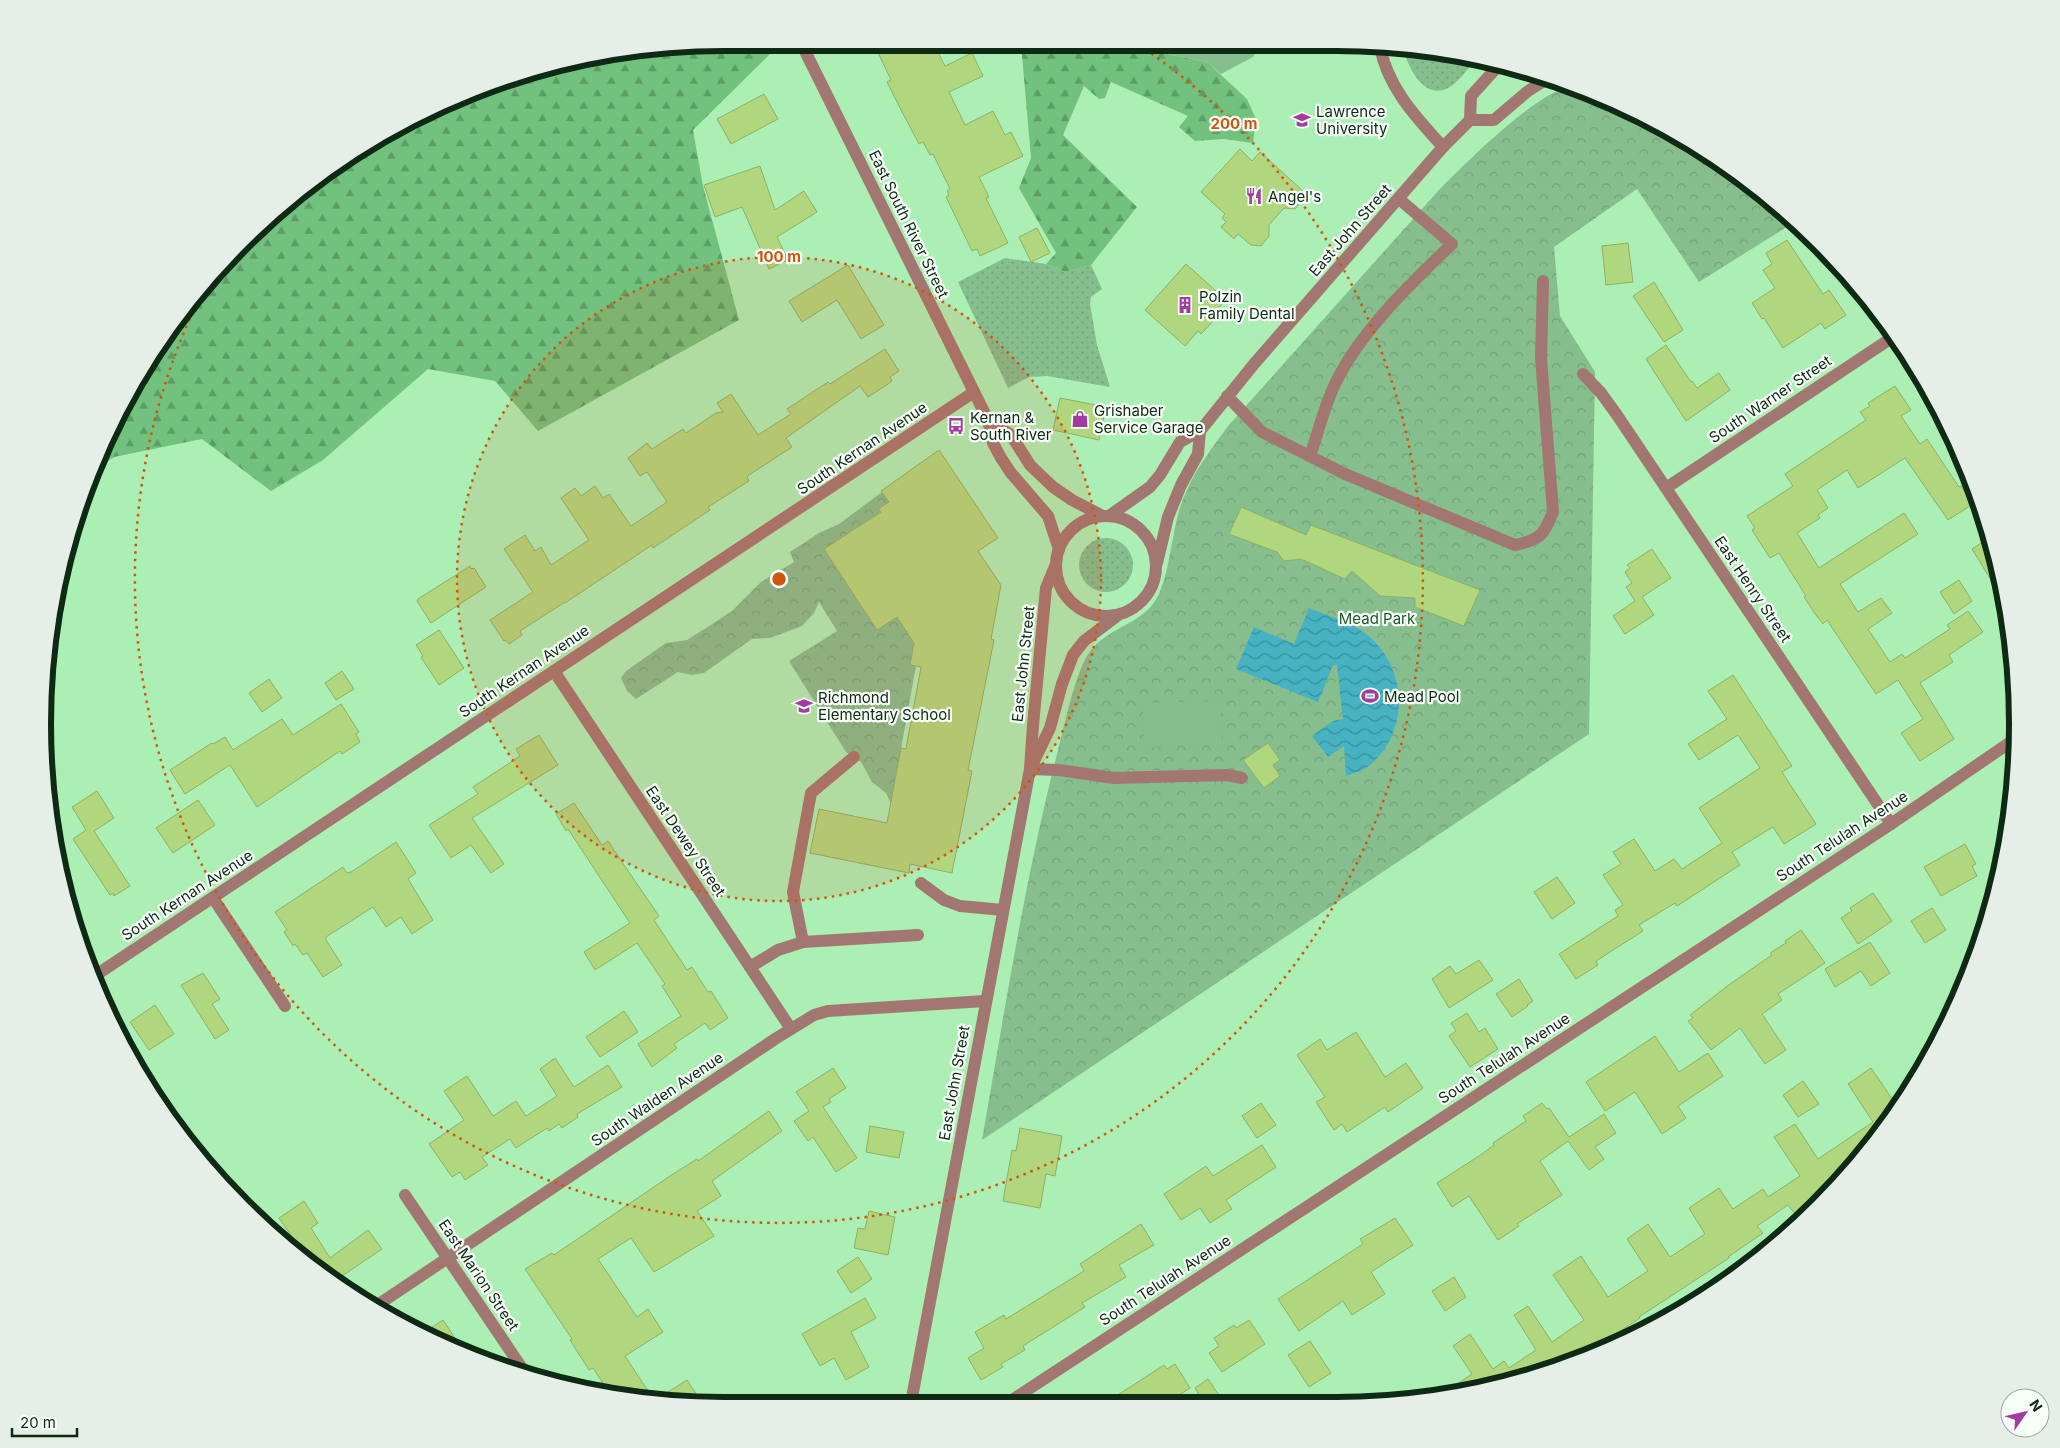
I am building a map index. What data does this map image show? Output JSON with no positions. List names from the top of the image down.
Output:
{
  "streets": {
    "street": [
      "East South River Street",
      "East John Street",
      "South Warner Street",
      "South Kernan Avenue",
      "East Henry Street",
      "South Telulah Avenue",
      "East Dewey Street",
      "South Walden Avenue",
      "East Marion Street"
    ]
  },
  "crossings": [
    ["East South River Street", "East John Street"],
    ["East South River Street", "South Kernan Avenue"],
    ["East John Street", "South Walden Avenue"],
    ["South Warner Street", "East Henry Street"],
    ["South Kernan Avenue", "East Dewey Street"],
    ["East Henry Street", "South Telulah Avenue"],
    ["East Dewey Street", "South Walden Avenue"],
    ["South Walden Avenue", "East Marion Street"]
  ],
  "parks": ["Mead Park"],
  "places": {
    "school or university": ["Lawrence University", "Richmond Elementary School"],
    "restaurant": ["Angel's"],
    "building": ["Polzin Family Dental"],
    "shop": ["Grishaber Service Garage"],
    "bus stop": ["Kernan & South River"],
    "sports": ["Mead Pool"]
  },
  "scale_bar": "20 m",
  "north": "top right",
  "rings": ["200 m", "100 m"]
}
